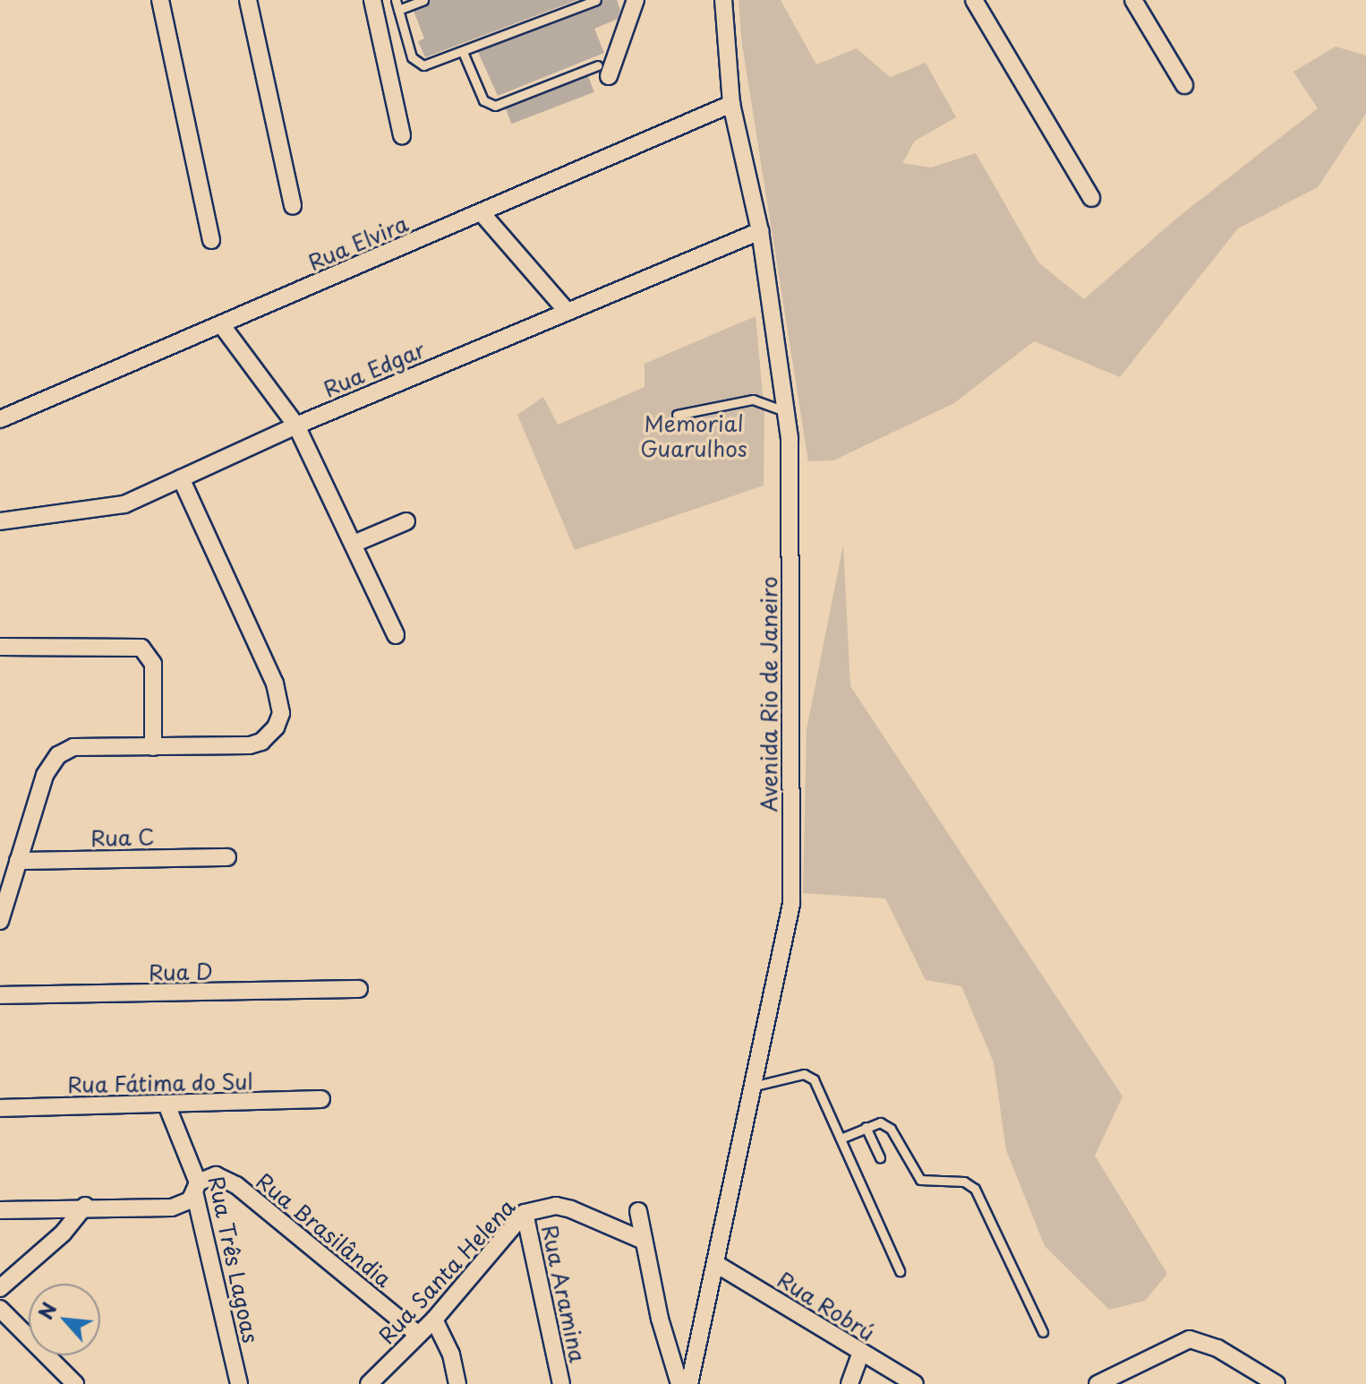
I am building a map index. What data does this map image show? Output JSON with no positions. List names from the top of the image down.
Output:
{
  "streets": {
    "street": [
      "Rua Elvira",
      "Rua Edgar",
      "Avenida Rio de Janeiro",
      "Rua C",
      "Rua D",
      "Rua Fátima do Sul",
      "Rua Brasilândia",
      "Rua Três Lagoas",
      "Rua Santa Helena",
      "Rua Aramina",
      "Rua Robrú"
    ]
  },
  "crossings": [
    ["Rua Elvira", "Avenida Rio de Janeiro"],
    ["Rua Edgar", "Avenida Rio de Janeiro"],
    ["Avenida Rio de Janeiro", "Rua Robrú"],
    ["Rua Fátima do Sul", "Rua Três Lagoas"],
    ["Rua Brasilândia", "Rua Três Lagoas"],
    ["Rua Brasilândia", "Rua Santa Helena"],
    ["Rua Santa Helena", "Rua Aramina"]
  ],
  "parks": ["Memorial Guarulhos"],
  "north": "top left"
}
